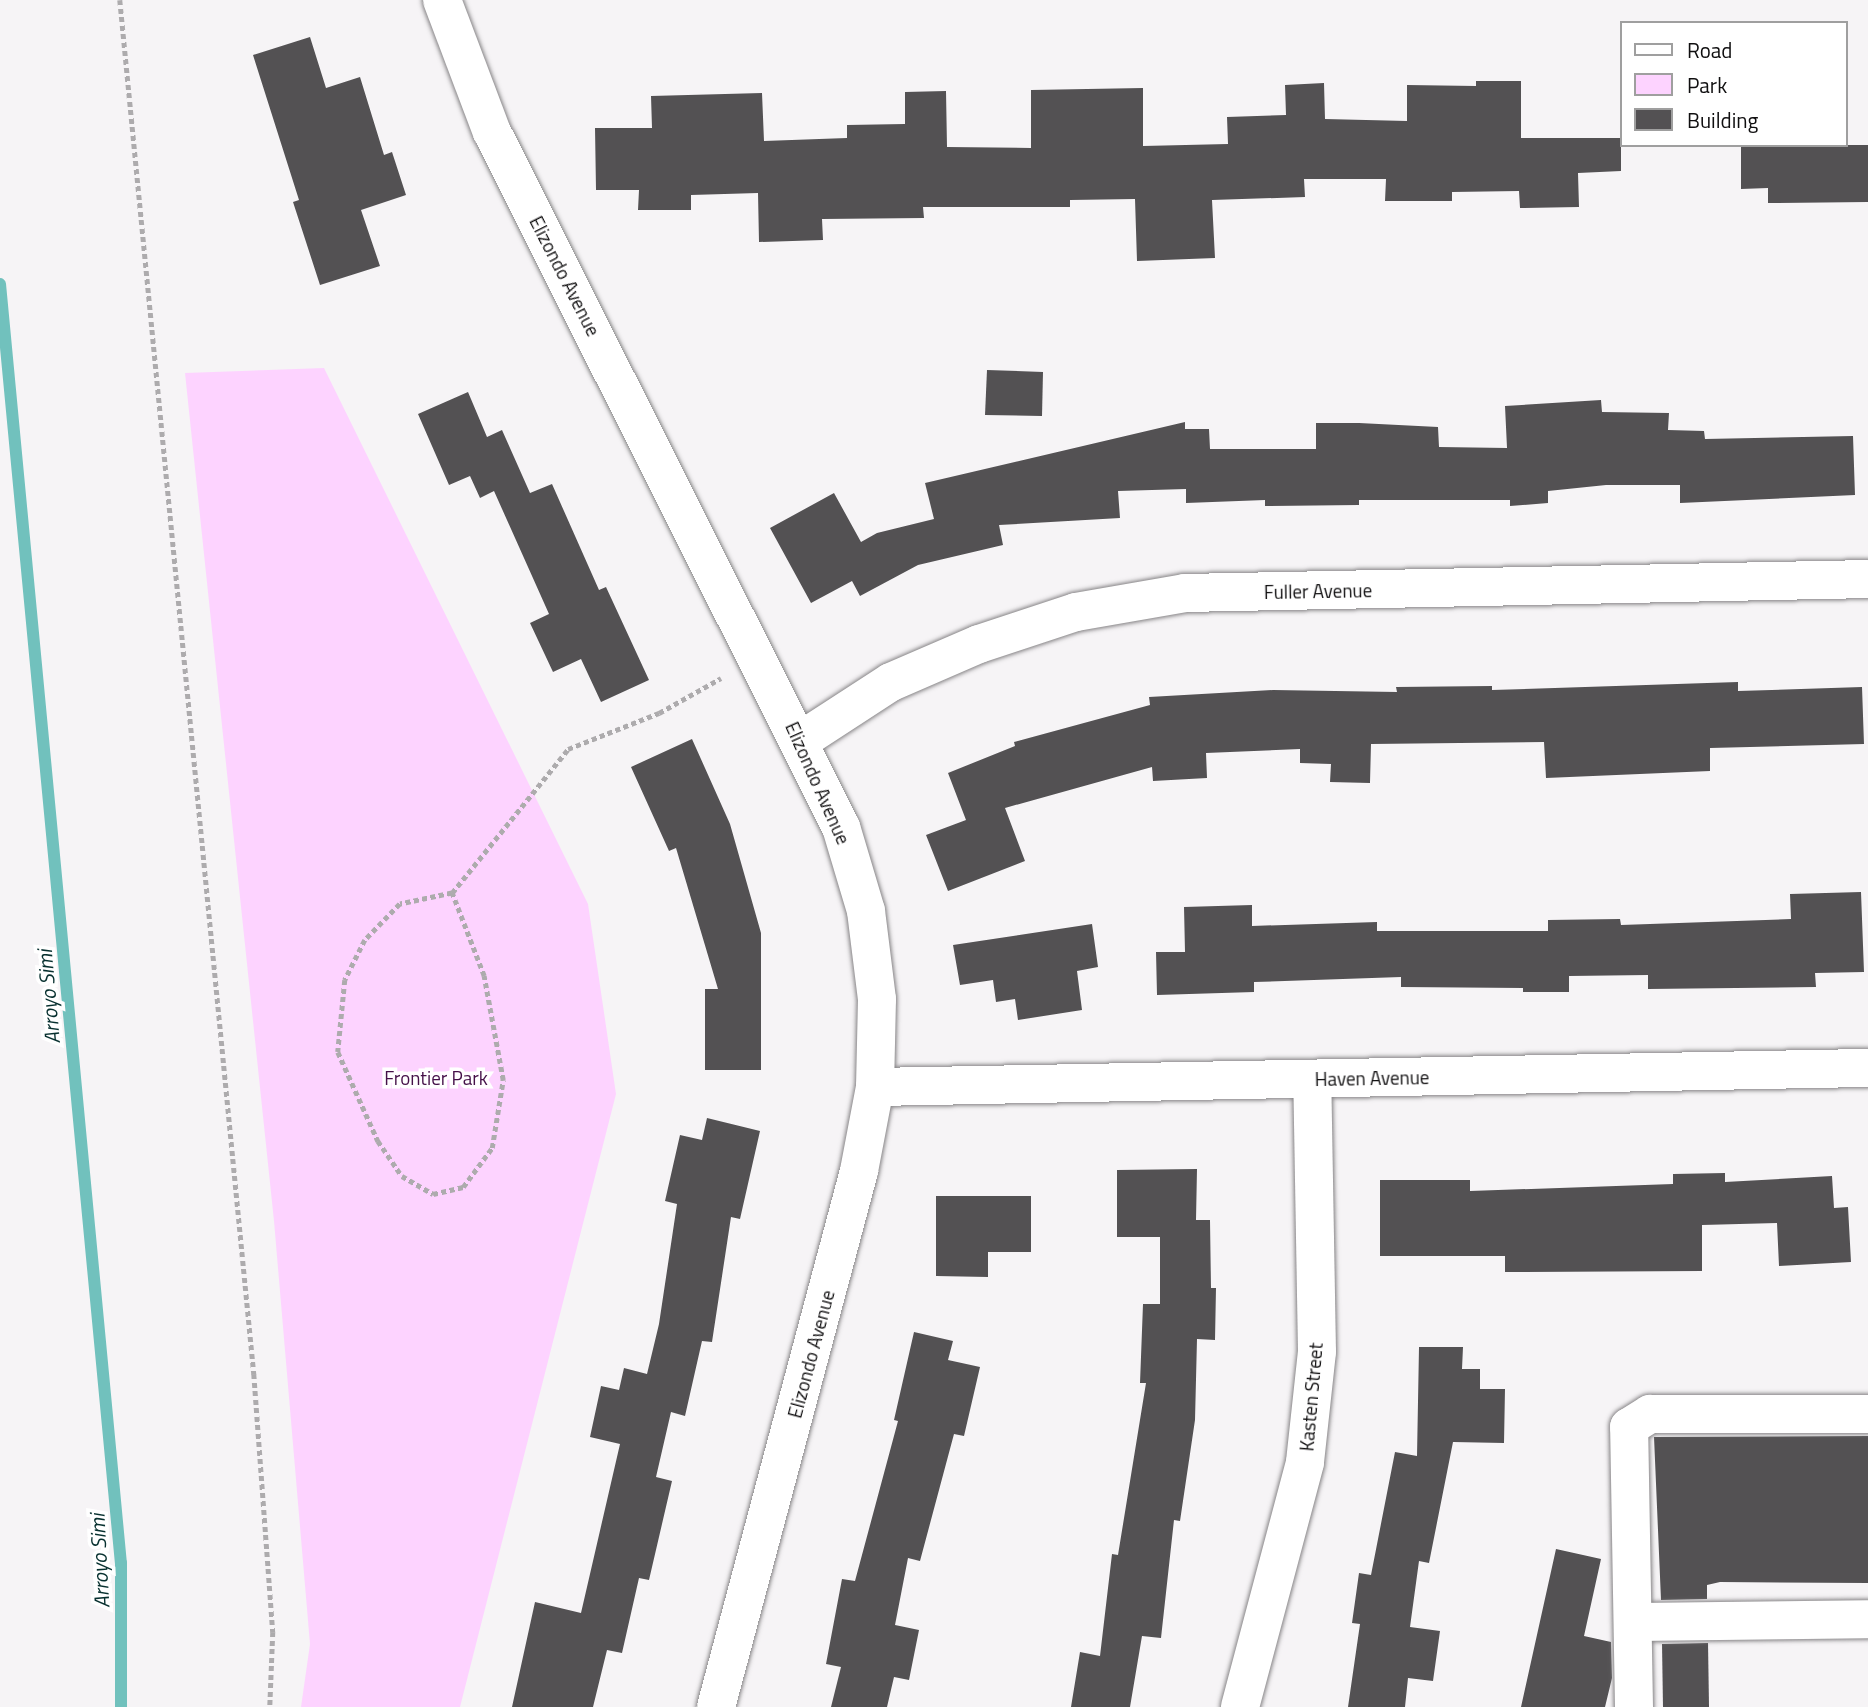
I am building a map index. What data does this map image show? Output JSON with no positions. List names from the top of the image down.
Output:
{
  "streets": {
    "street": [
      "Elizondo Avenue",
      "Fuller Avenue",
      "Haven Avenue",
      "Kasten Street"
    ]
  },
  "crossings": [
    ["Elizondo Avenue", "Fuller Avenue"],
    ["Elizondo Avenue", "Haven Avenue"],
    ["Haven Avenue", "Kasten Street"]
  ],
  "water": ["Arroyo Simi"],
  "parks": ["Frontier Park"],
  "legend": ["Road", "Park", "Building"]
}
